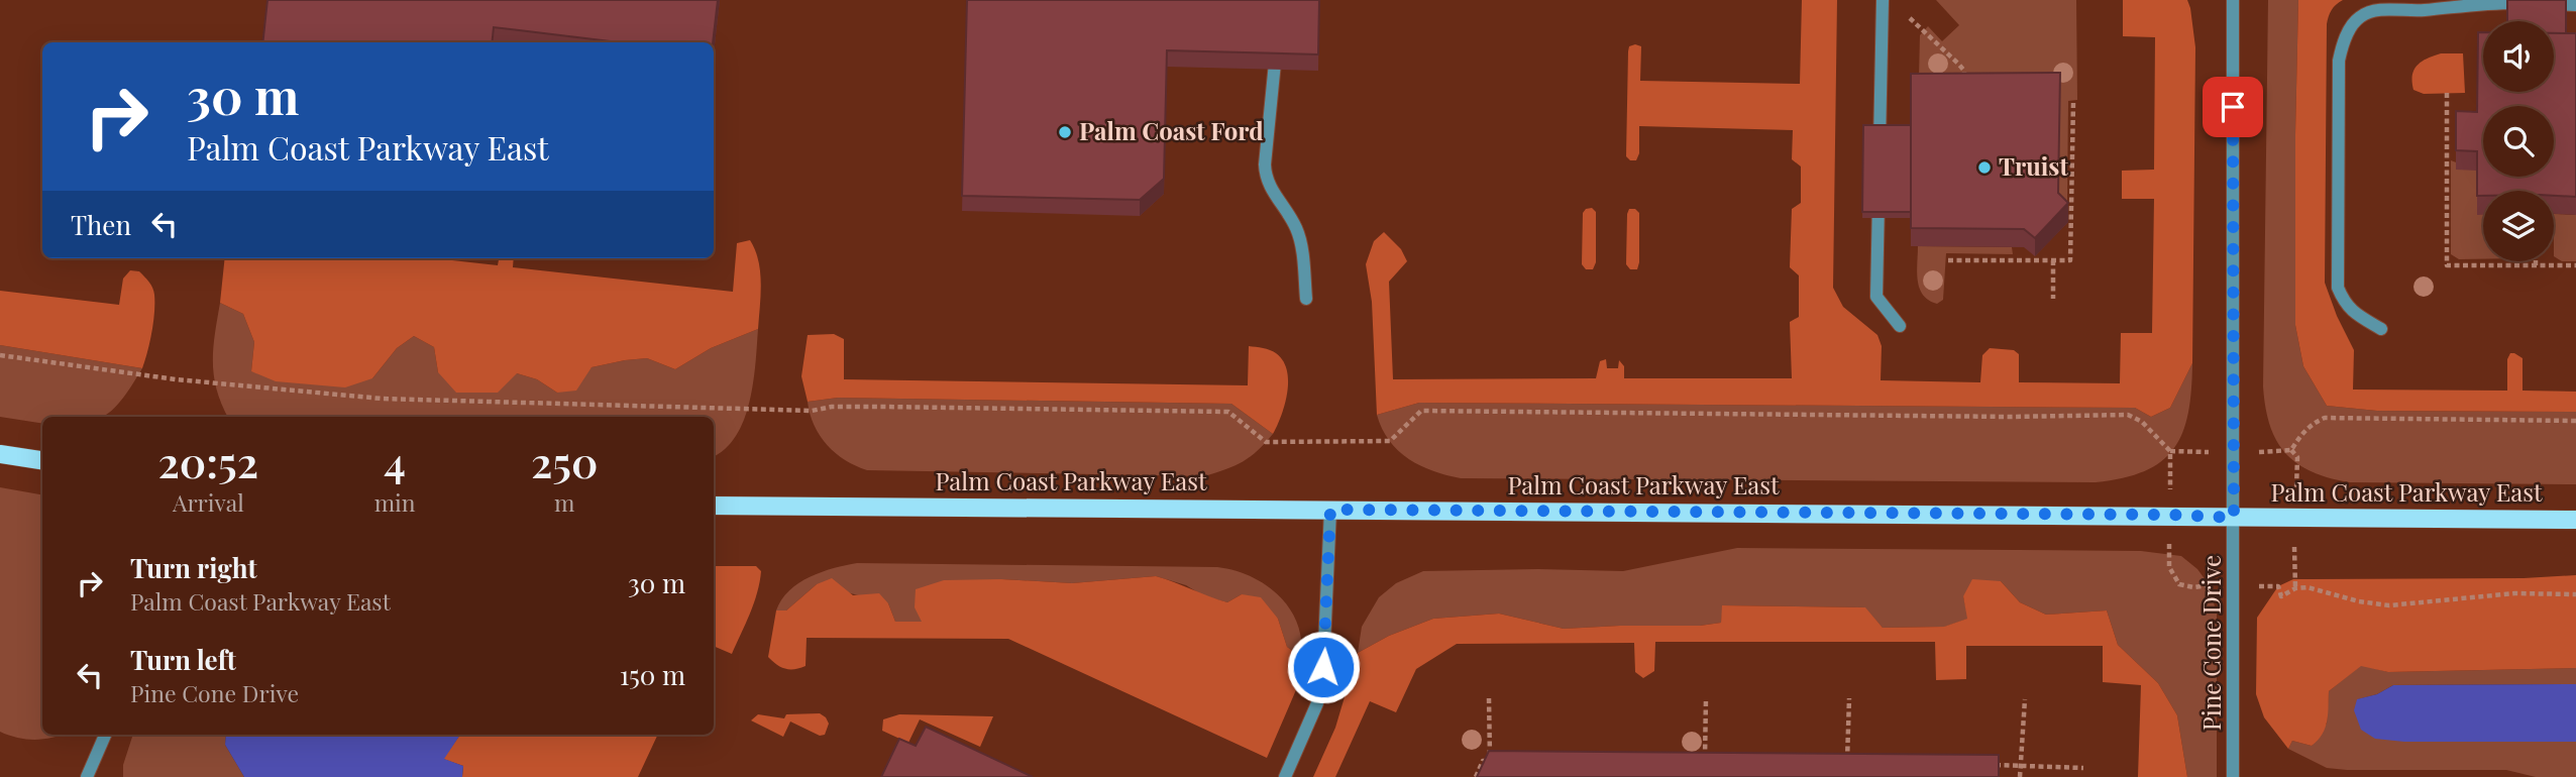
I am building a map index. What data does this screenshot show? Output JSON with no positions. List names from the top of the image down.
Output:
{
  "streets": {
    "main road": ["Palm Coast Parkway East"],
    "street": ["Pine Cone Drive"]
  },
  "crossings": [
    ["Palm Coast Parkway East", "Pine Cone Drive"]
  ],
  "places": ["Palm Coast Ford", "Truist"],
  "page": {
    "turn": ["30 m", "Palm Coast Parkway East"],
    "then": "Then",
    "eta": [
      "20:52",
      "Arrival",
      "4",
      "min",
      "250",
      "m"
    ],
    "list": [
      {
        "name": "Turn right",
        "note": "Palm Coast Parkway East",
        "value": "30 m"
      },
      {
        "name": "Turn left",
        "note": "Pine Cone Drive",
        "value": "150 m"
      }
    ]
  }
}
